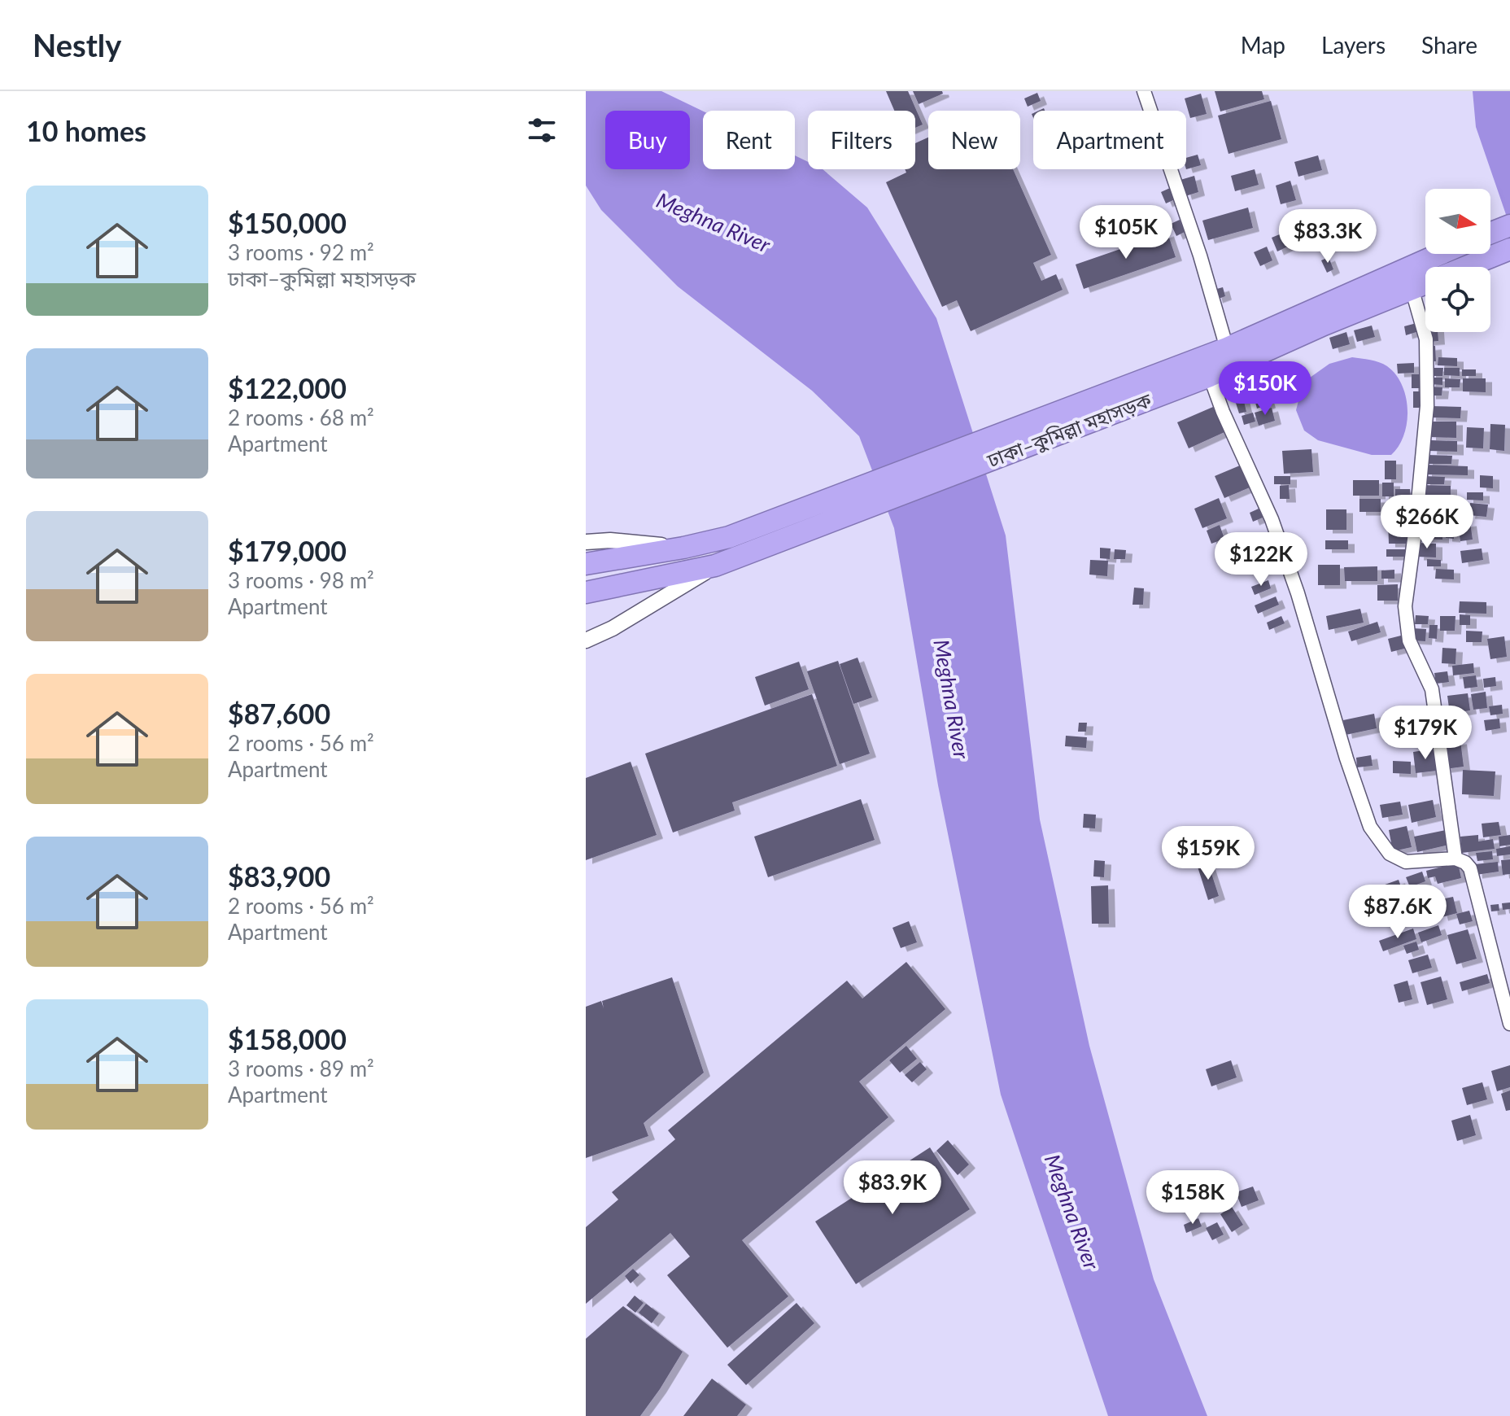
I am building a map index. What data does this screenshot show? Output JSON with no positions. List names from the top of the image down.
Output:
{
  "streets": {
    "highway": ["ঢাকা–কুমিল্লা মহাসড়ক"]
  },
  "water": ["Meghna River"],
  "north": "right",
  "page": {
    "header": "Nestly",
    "nav": ["Map", "Layers", "Share"],
    "heading": "10 homes",
    "chip": [
      "Buy",
      "Rent",
      "Filters",
      "New",
      "Apartment"
    ],
    "list": [
      {
        "name": "$150,000",
        "note": "3 rooms · 92 m² · ঢাকা–কুমিল্লা মহাসড়ক"
      },
      {
        "name": "$122,000",
        "note": "2 rooms · 68 m² · Apartment"
      },
      {
        "name": "$179,000",
        "note": "3 rooms · 98 m² · Apartment"
      },
      {
        "name": "$87,600",
        "note": "2 rooms · 56 m² · Apartment"
      },
      {
        "name": "$83,900",
        "note": "2 rooms · 56 m² · Apartment"
      },
      {
        "name": "$158,000",
        "note": "3 rooms · 89 m² · Apartment"
      }
    ],
    "price": [
      "$105K",
      "$83.3K",
      "$150K",
      "$266K",
      "$122K",
      "$179K",
      "$159K",
      "$87.6K",
      "$83.9K",
      "$158K"
    ]
  }
}
